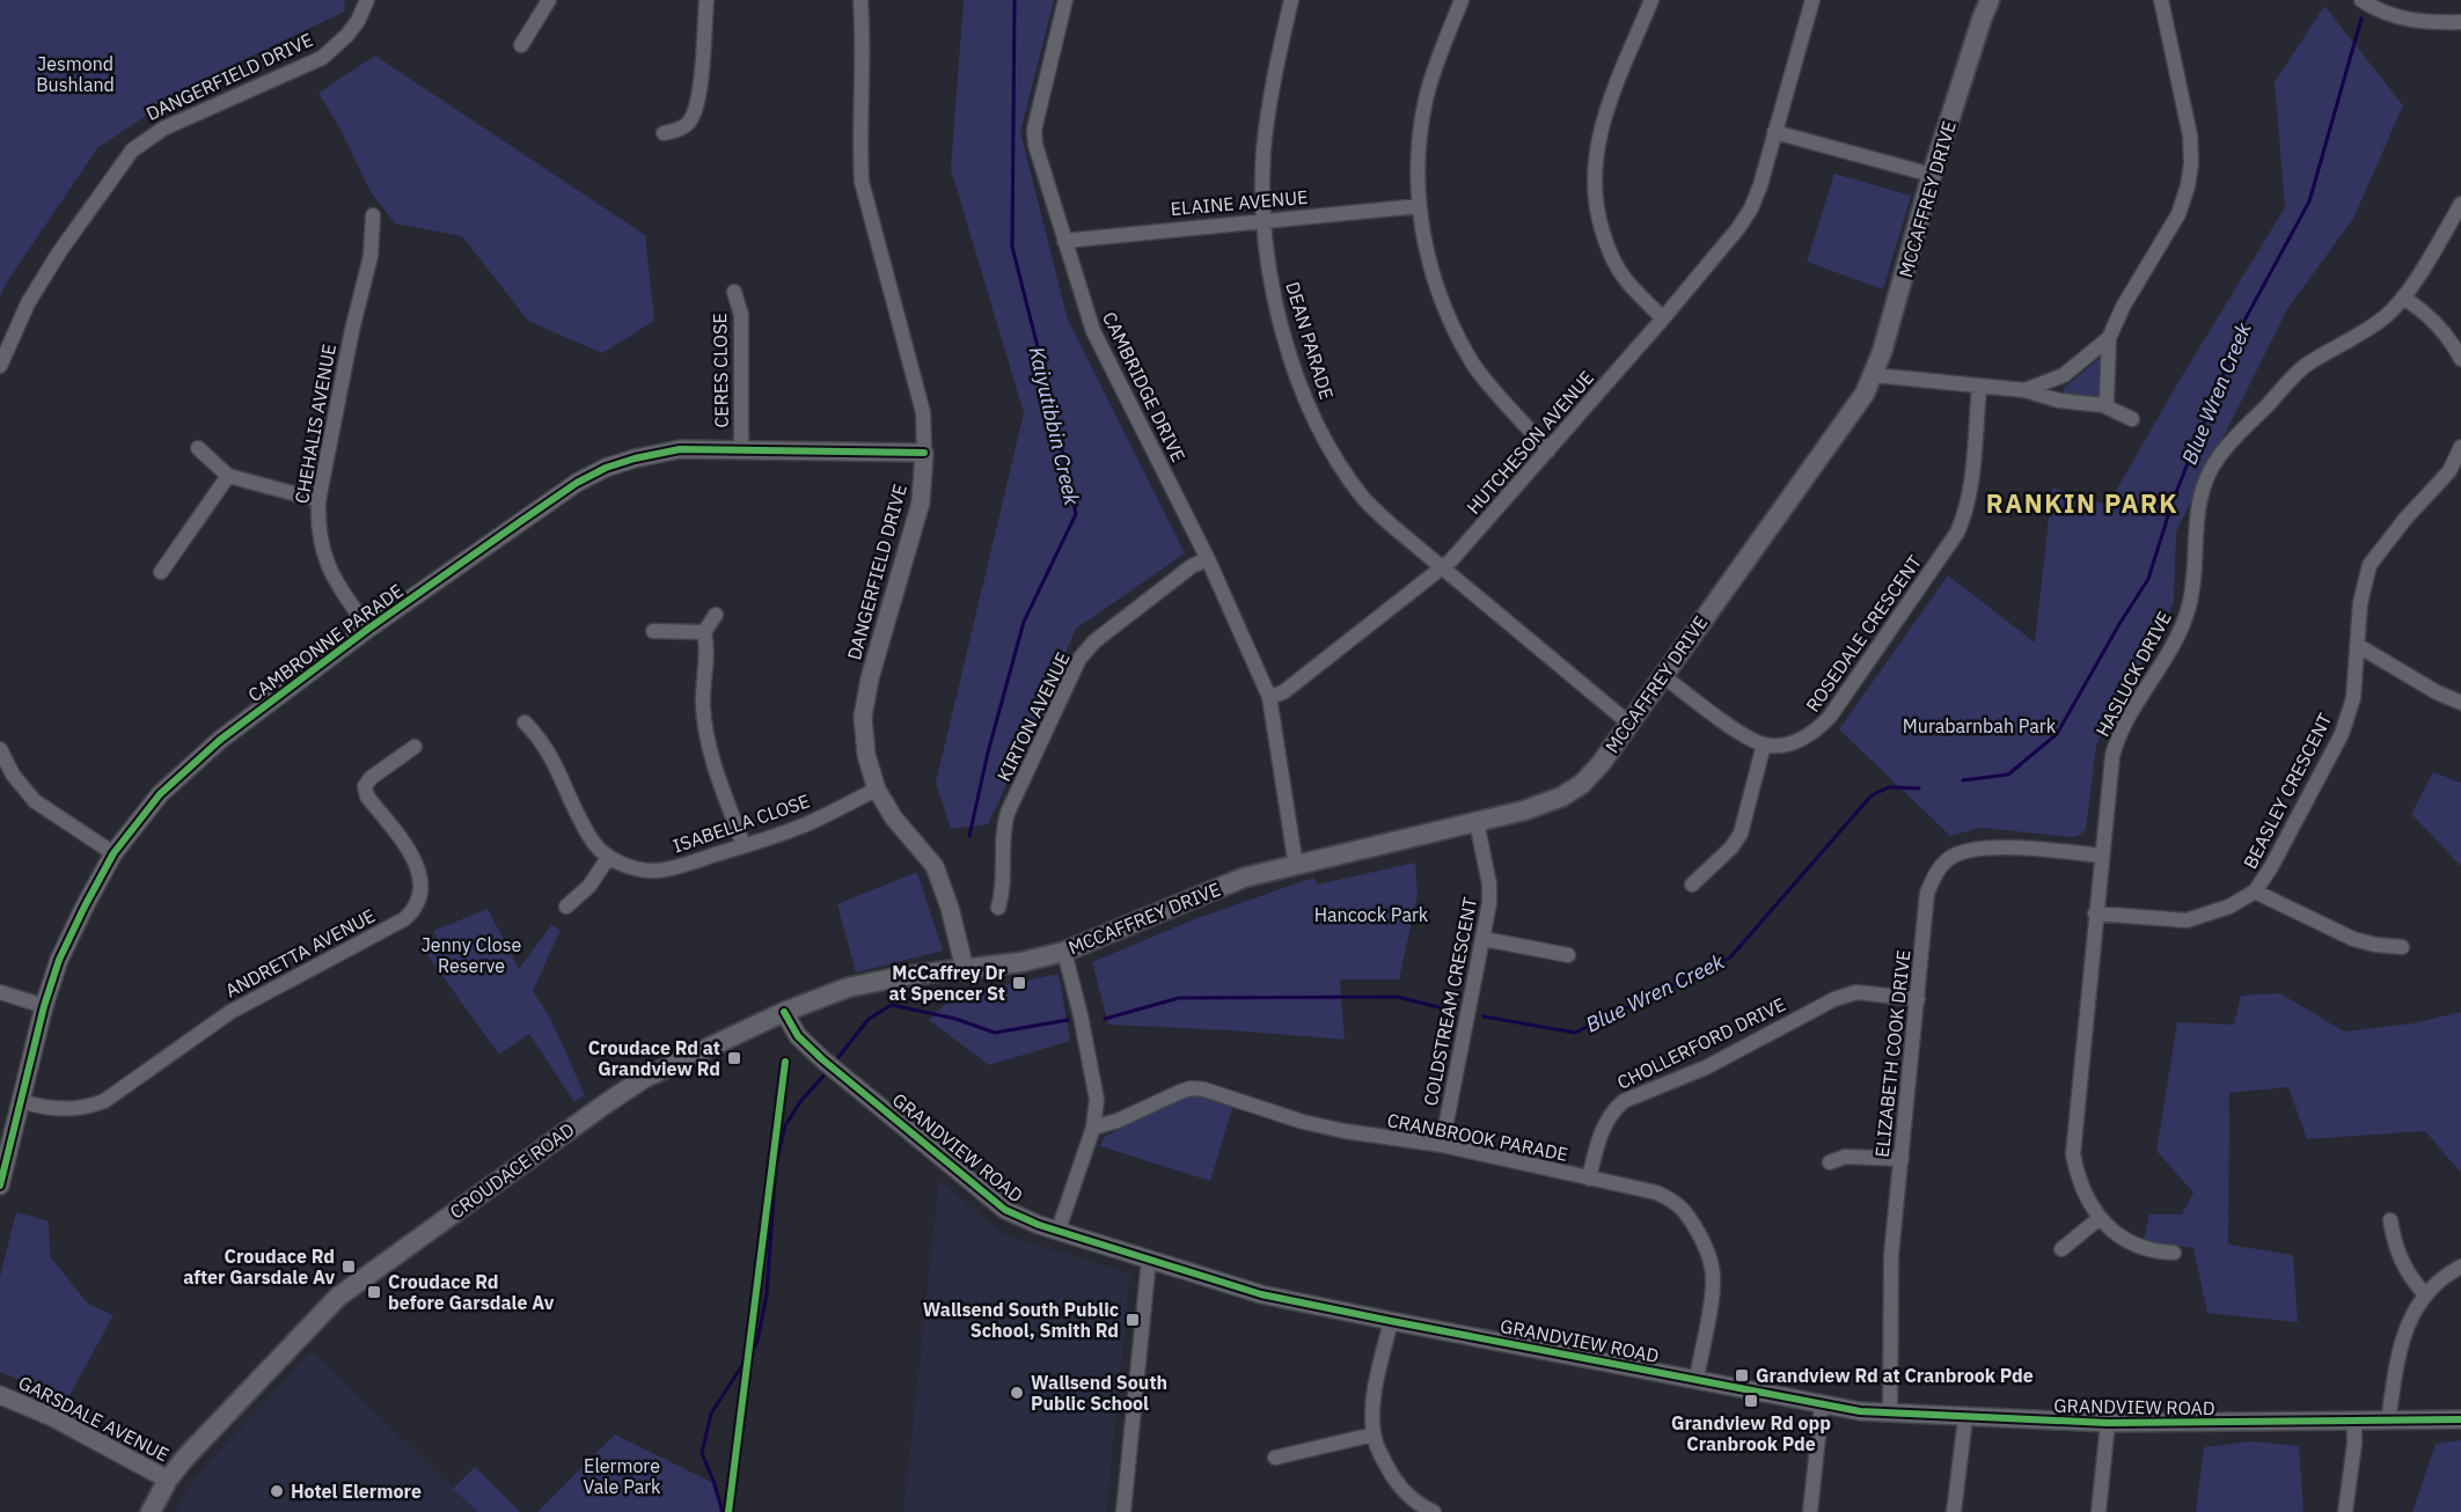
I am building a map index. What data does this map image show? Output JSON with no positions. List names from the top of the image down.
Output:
{
  "streets": {
    "main road": ["MCCAFFREY DRIVE", "CROUDACE ROAD"],
    "street": [
      "DANGERFIELD DRIVE",
      "ELAINE AVENUE",
      "DEAN PARADE",
      "CERES CLOSE",
      "CAMBRIDGE DRIVE",
      "CHEHALIS AVENUE",
      "HUTCHESON AVENUE",
      "ROSEDALE CRESCENT",
      "CAMBRONNE PARADE",
      "HASLUCK DRIVE",
      "KIRTON AVENUE",
      "BEASLEY CRESCENT",
      "ISABELLA CLOSE",
      "ANDRETTA AVENUE",
      "COLDSTREAM CRESCENT",
      "CHOLLERFORD DRIVE",
      "ELIZABETH COOK DRIVE",
      "CRANBROOK PARADE",
      "GRANDVIEW ROAD",
      "GARSDALE AVENUE"
    ]
  },
  "crossings": [
    ["DANGERFIELD DRIVE", "MCCAFFREY DRIVE"],
    ["DANGERFIELD DRIVE", "CAMBRONNE PARADE"],
    ["DANGERFIELD DRIVE", "ISABELLA CLOSE"],
    ["DANGERFIELD DRIVE", "CROUDACE ROAD"],
    ["MCCAFFREY DRIVE", "DEAN PARADE"],
    ["MCCAFFREY DRIVE", "COLDSTREAM CRESCENT"],
    ["MCCAFFREY DRIVE", "CROUDACE ROAD"],
    ["ELAINE AVENUE", "DEAN PARADE"],
    ["ELAINE AVENUE", "CAMBRIDGE DRIVE"],
    ["DEAN PARADE", "HUTCHESON AVENUE"],
    ["CERES CLOSE", "CAMBRONNE PARADE"],
    ["CAMBRIDGE DRIVE", "HUTCHESON AVENUE"],
    ["CAMBRIDGE DRIVE", "KIRTON AVENUE"],
    ["CHEHALIS AVENUE", "CAMBRONNE PARADE"],
    ["CAMBRONNE PARADE", "ANDRETTA AVENUE"],
    ["HASLUCK DRIVE", "BEASLEY CRESCENT"],
    ["HASLUCK DRIVE", "ELIZABETH COOK DRIVE"],
    ["COLDSTREAM CRESCENT", "CRANBROOK PARADE"],
    ["CHOLLERFORD DRIVE", "ELIZABETH COOK DRIVE"],
    ["CHOLLERFORD DRIVE", "CRANBROOK PARADE"],
    ["ELIZABETH COOK DRIVE", "GRANDVIEW ROAD"],
    ["CRANBROOK PARADE", "GRANDVIEW ROAD"],
    ["GRANDVIEW ROAD", "CROUDACE ROAD"],
    ["CROUDACE ROAD", "GARSDALE AVENUE"]
  ],
  "districts": ["RANKIN PARK"],
  "water": ["Blue Wren Creek", "Kaiyutibbin Creek"],
  "parks": [
    "Jesmond Bushland",
    "Murabarnbah Park",
    "Hancock Park",
    "Jenny Close Reserve",
    "Elermore Vale Park"
  ],
  "places": {
    "transit": [
      "McCaffrey Dr at Spencer St",
      "Croudace Rd at Grandview Rd",
      "Croudace Rd after Garsdale Av",
      "Croudace Rd before Garsdale Av",
      "Wallsend South Public School, Smith Rd",
      "Grandview Rd at Cranbrook Pde",
      "Grandview Rd opp Cranbrook Pde"
    ],
    "other": ["Wallsend South Public School", "Hotel Elermore"]
  }
}
